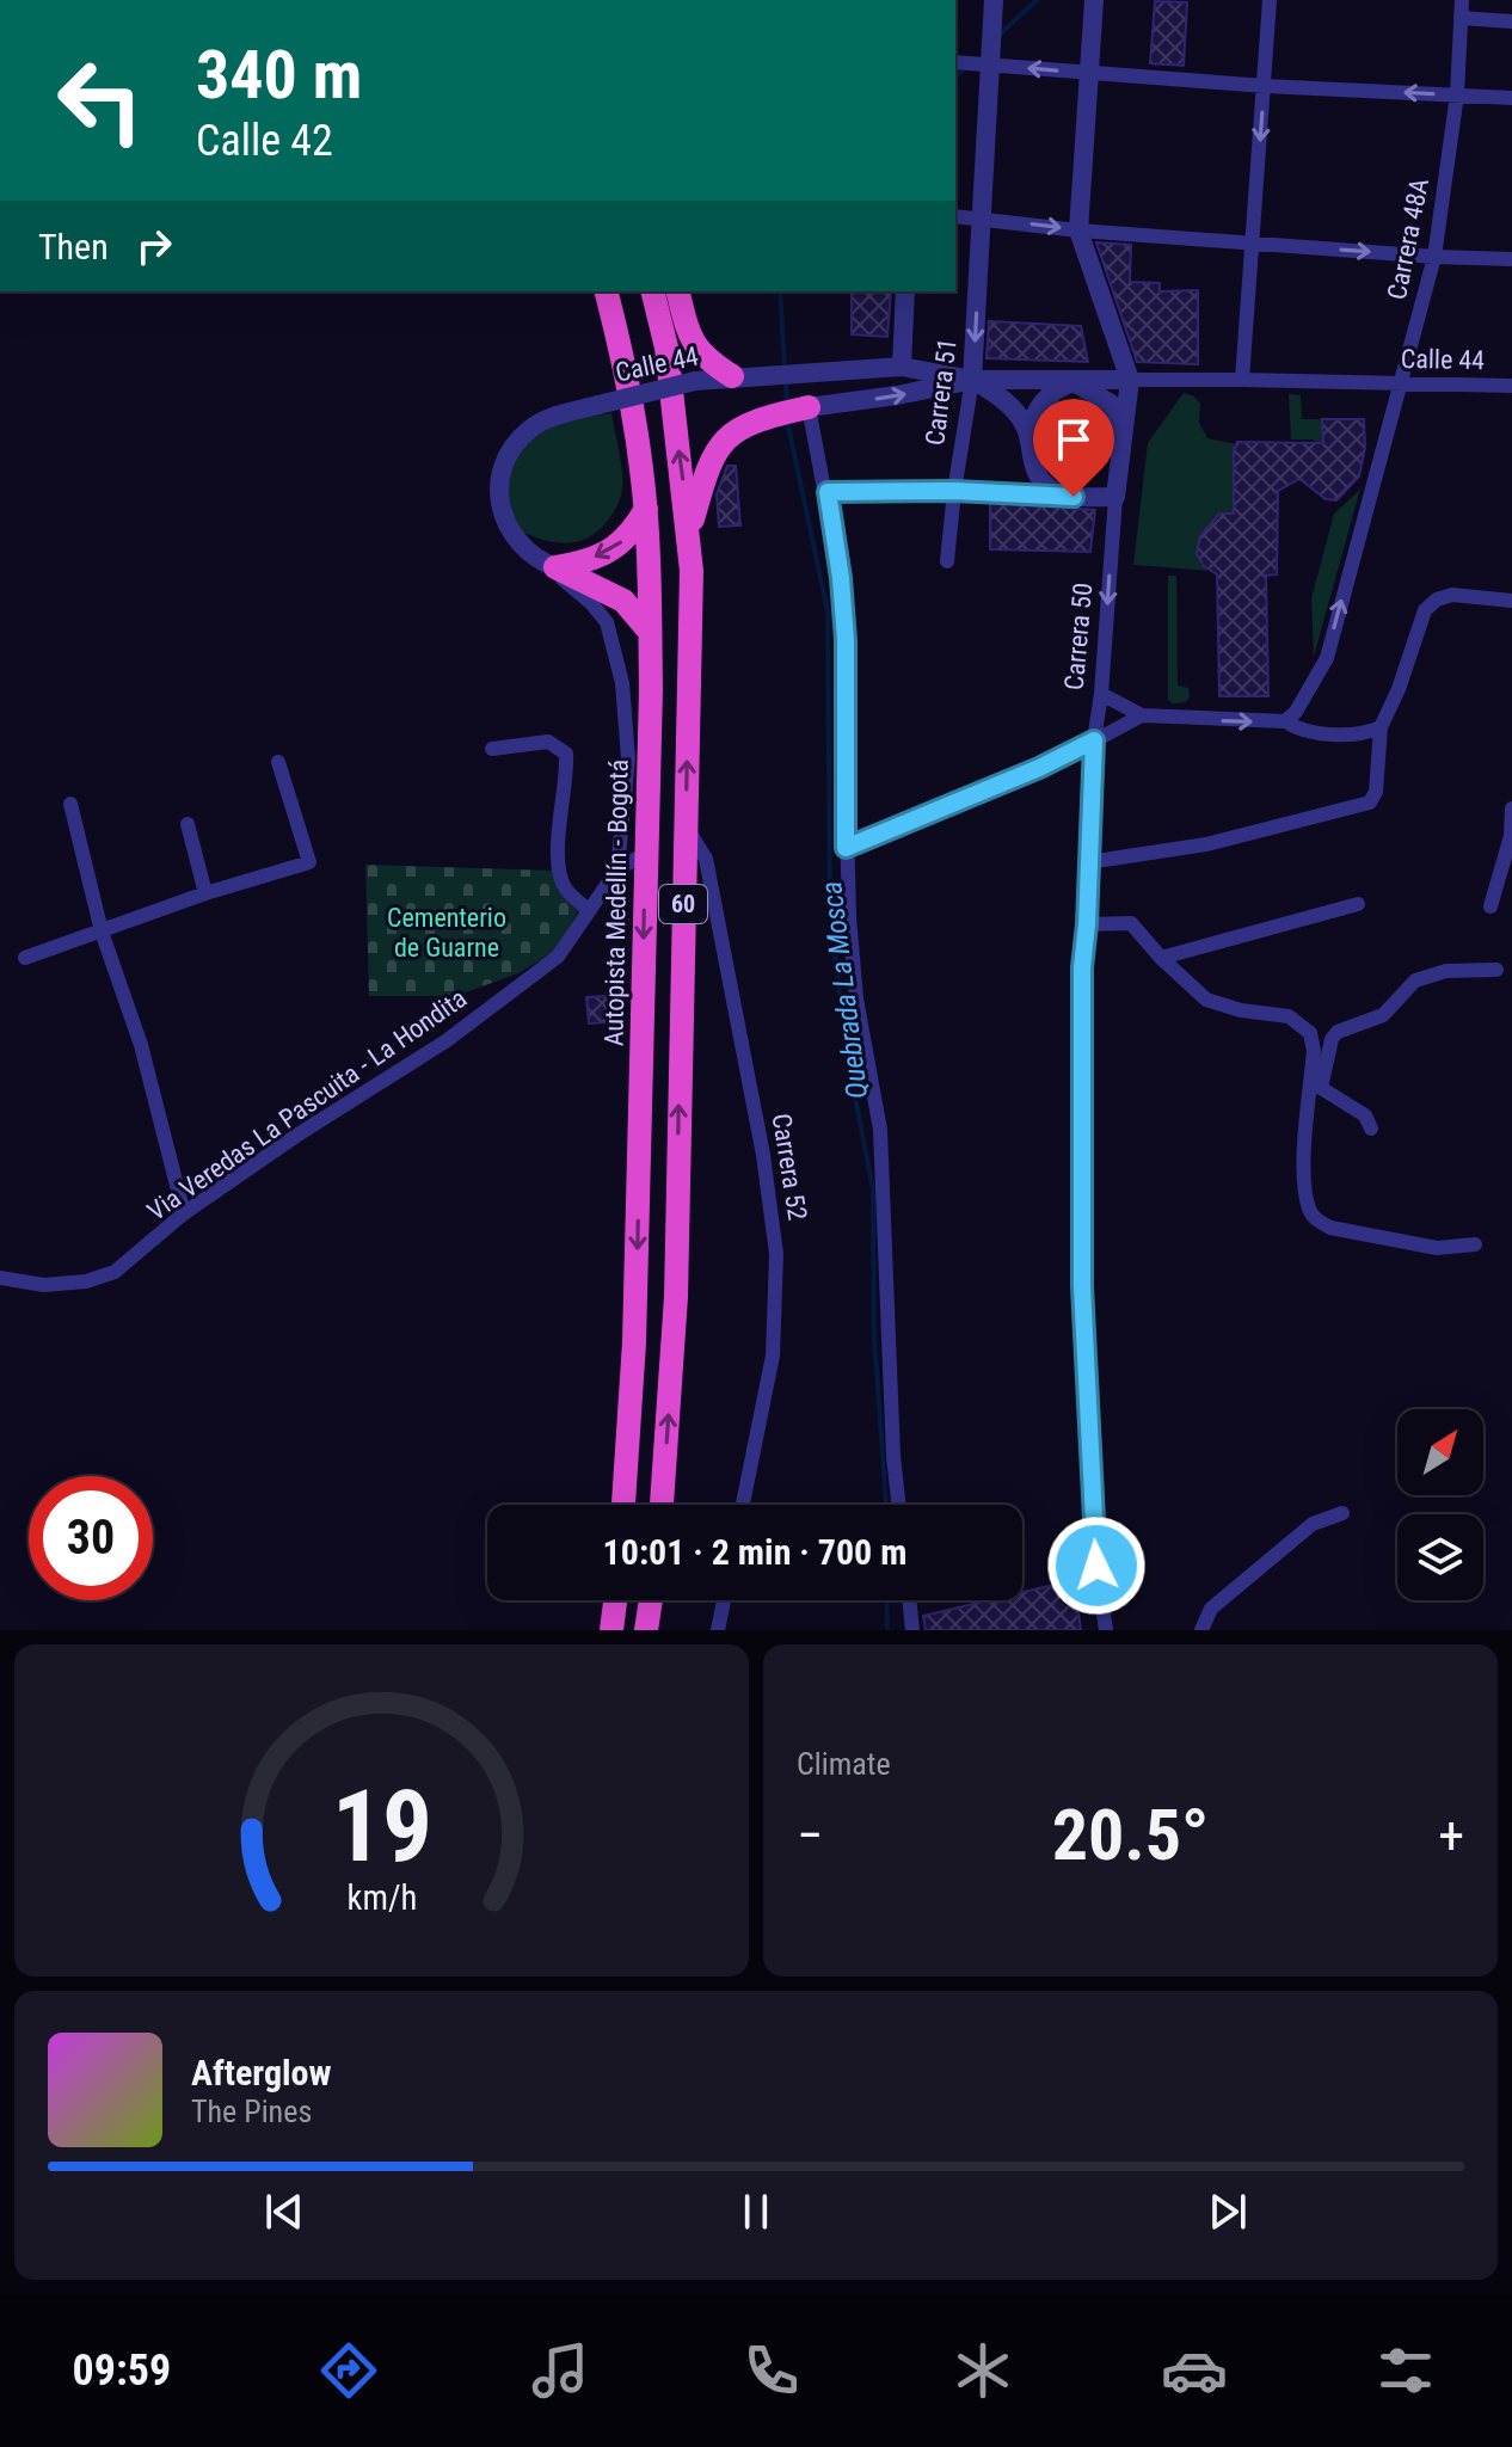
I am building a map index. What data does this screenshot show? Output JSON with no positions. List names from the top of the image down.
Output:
{
  "streets": {
    "highway": ["Autopista Medellín - Bogotá", "60"],
    "street": [
      "Carrera 48A",
      "Calle 44",
      "Carrera 51",
      "Carrera 50",
      "Via Veredas La Pascuita - La Hondita",
      "Carrera 52"
    ]
  },
  "crossings": [
    ["Carrera 48A", "Calle 44"],
    ["Calle 44", "Carrera 51"],
    ["Calle 44", "Carrera 50"],
    ["Autopista Medellín - Bogotá", "Via Veredas La Pascuita - La Hondita"],
    ["60", "Carrera 52"]
  ],
  "one_way": ["Carrera 48A"],
  "water": ["Quebrada La Mosca"],
  "parks": ["Cementerio de Guarne"],
  "north": "top right",
  "page": {
    "turn": ["340 m", "Calle 42"],
    "then": "Then",
    "limit": "30",
    "trip": "10:01 · 2 min · 700 m",
    "tile": "Climate",
    "heat": ["−", "20.5°", "+"],
    "song": ["Afterglow", "The Pines"],
    "tabs": "09:59",
    "gauge": ["19", "km/h"]
  }
}
